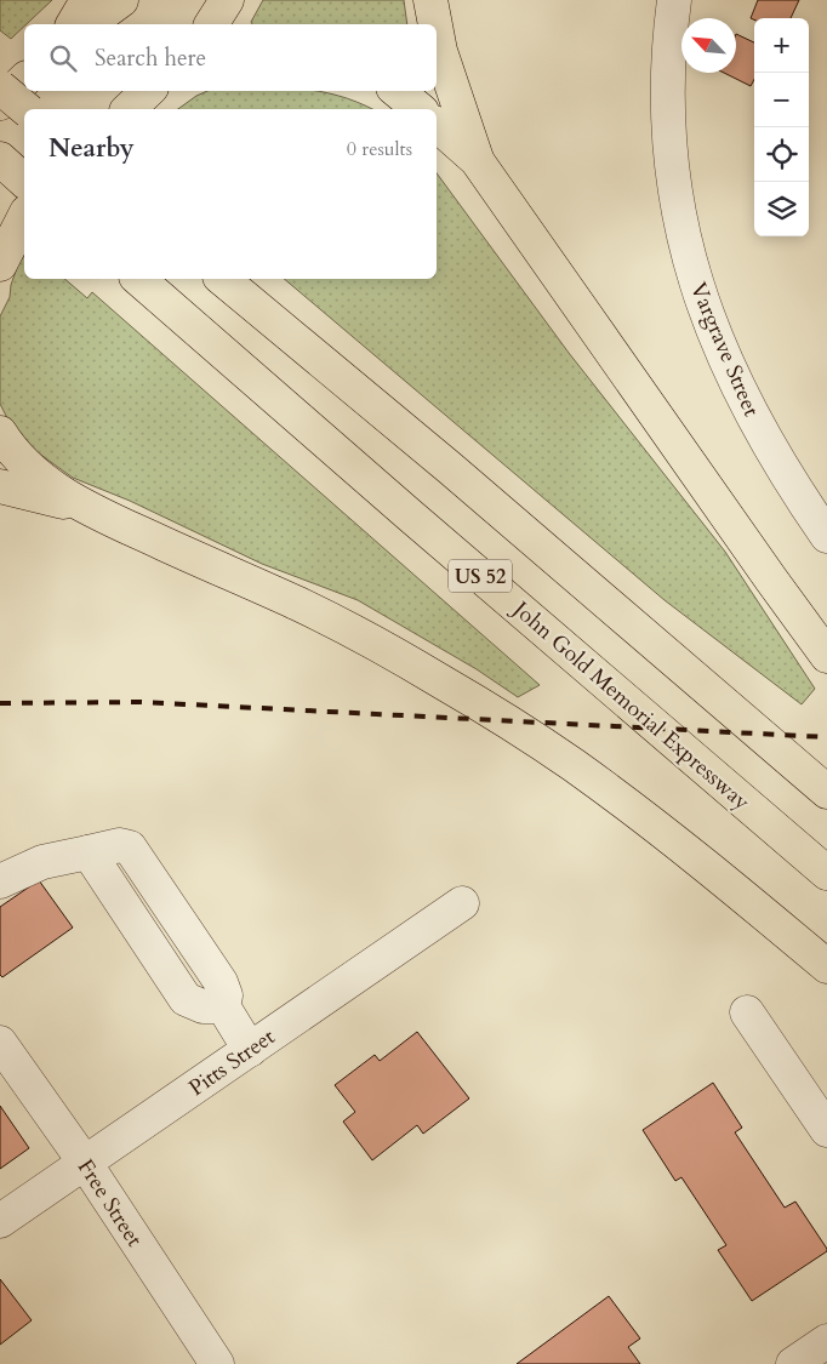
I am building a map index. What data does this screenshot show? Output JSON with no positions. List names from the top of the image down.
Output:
{
  "streets": {
    "main road": ["US 52", "John Gold Memorial Expressway"],
    "street": ["Vargrave Street", "Pitts Street", "Free Street"]
  },
  "crossings": [
    ["Pitts Street", "Free Street"]
  ],
  "north": "top left",
  "page": {
    "map_buttons": ["+", "−"],
    "search": "Search here",
    "heading": ["Nearby", "0 results"]
  }
}
